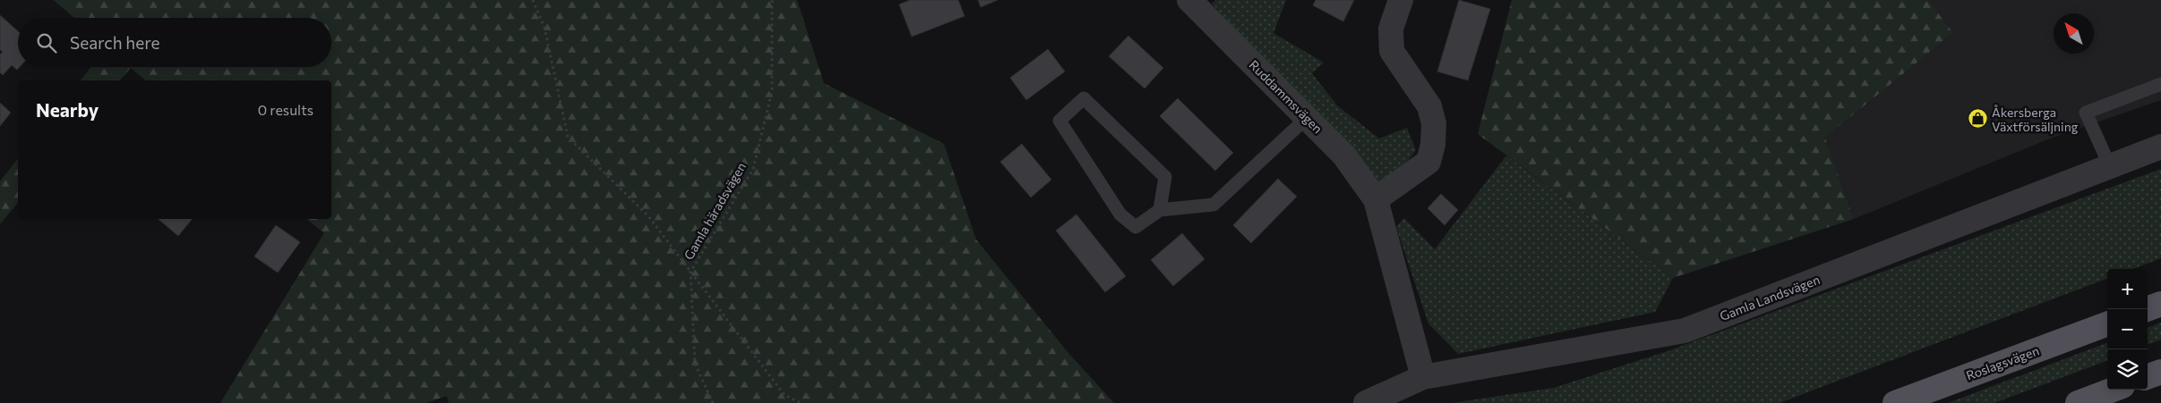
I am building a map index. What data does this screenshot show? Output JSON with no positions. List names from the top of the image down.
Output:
{
  "streets": {
    "main road": ["Roslagsvägen"],
    "street": ["Ruddammsvägen", "Gamla Landsvägen"],
    "path": ["Gamla häradsvägen"]
  },
  "crossings": [
    ["Ruddammsvägen", "Gamla Landsvägen"]
  ],
  "places": {
    "shop": ["Åkersberga Växtförsäljning"]
  },
  "north": "top left",
  "page": {
    "search": "Search here",
    "heading": ["Nearby", "0 results"],
    "map_buttons": ["+", "−"]
  }
}
